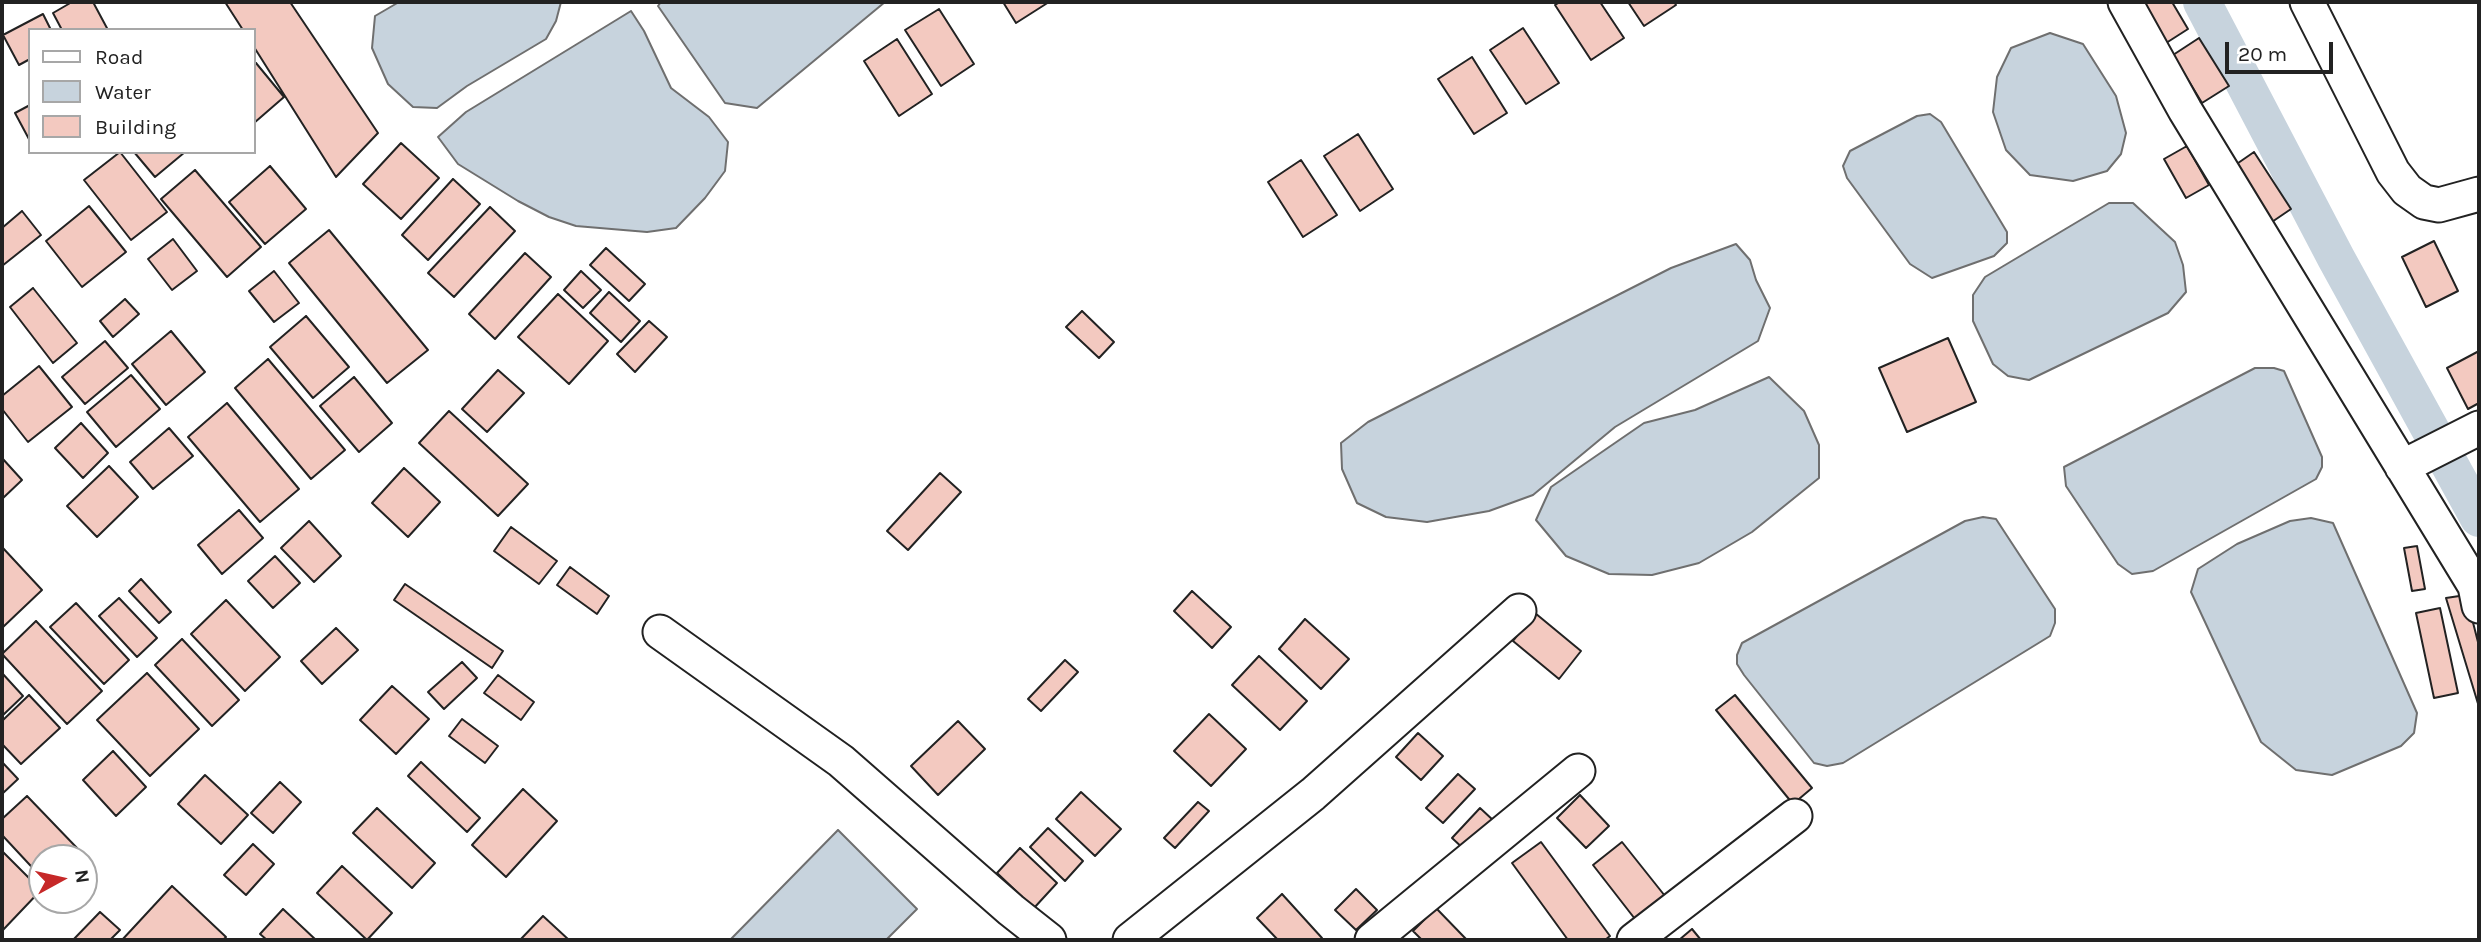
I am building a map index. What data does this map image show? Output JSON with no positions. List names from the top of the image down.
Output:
{
  "legend": ["Road", "Water", "Building"],
  "scale_bar": "20 m",
  "north": "right"
}
